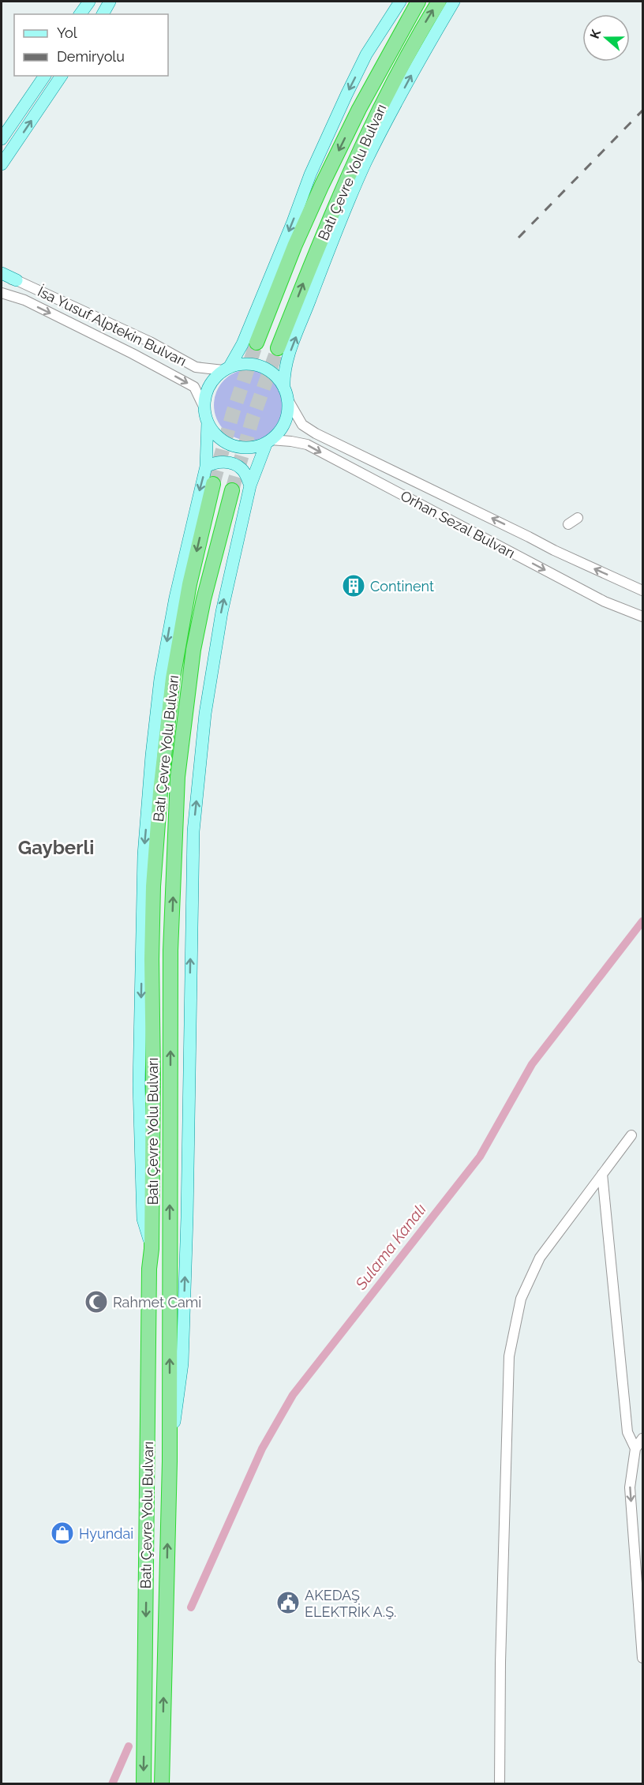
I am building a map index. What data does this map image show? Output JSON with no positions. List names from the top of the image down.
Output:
{
  "streets": {
    "highway": ["Batı Çevre Yolu Bulvarı"],
    "street": ["İsa Yusuf Alptekin Bulvarı", "Orhan Sezal Bulvarı"]
  },
  "crossings": [
    ["İsa Yusuf Alptekin Bulvarı", "Orhan Sezal Bulvarı"]
  ],
  "districts": ["Gayberli"],
  "water": ["Sulama Kanalı"],
  "places": {
    "building": ["Continent"],
    "mosque": ["Rahmet Cami"],
    "shop": ["Hyundai"],
    "public building": ["AKEDAŞ ELEKTRİK A.Ş."]
  },
  "legend": ["Yol", "Demiryolu"],
  "north": "left"
}
